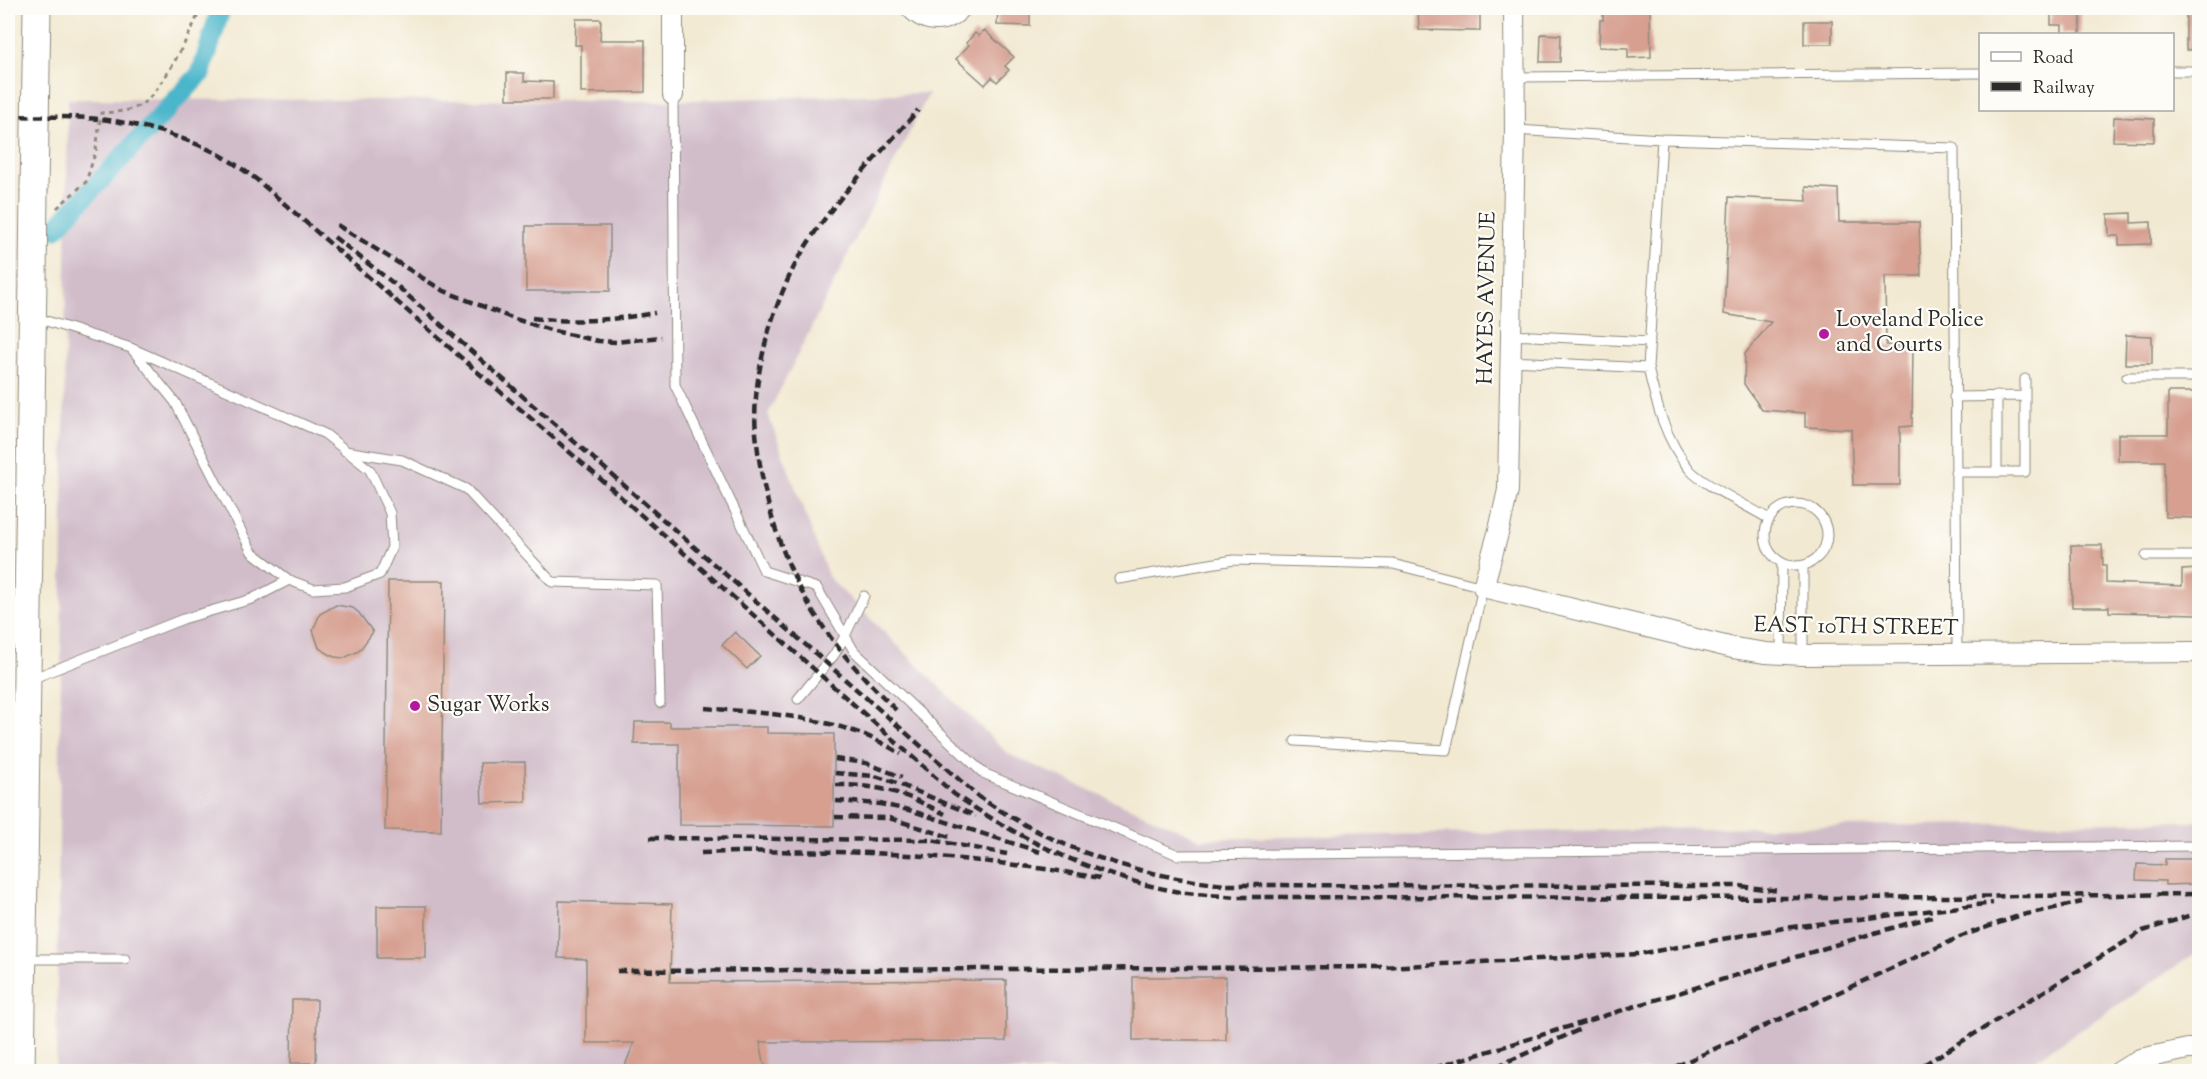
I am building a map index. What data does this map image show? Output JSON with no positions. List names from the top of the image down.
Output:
{
  "streets": {
    "street": ["HAYES AVENUE", "EAST 10TH STREET"]
  },
  "crossings": [
    ["HAYES AVENUE", "EAST 10TH STREET"]
  ],
  "places": ["Loveland Police and Courts", "Sugar Works"],
  "legend": ["Road", "Railway"]
}
